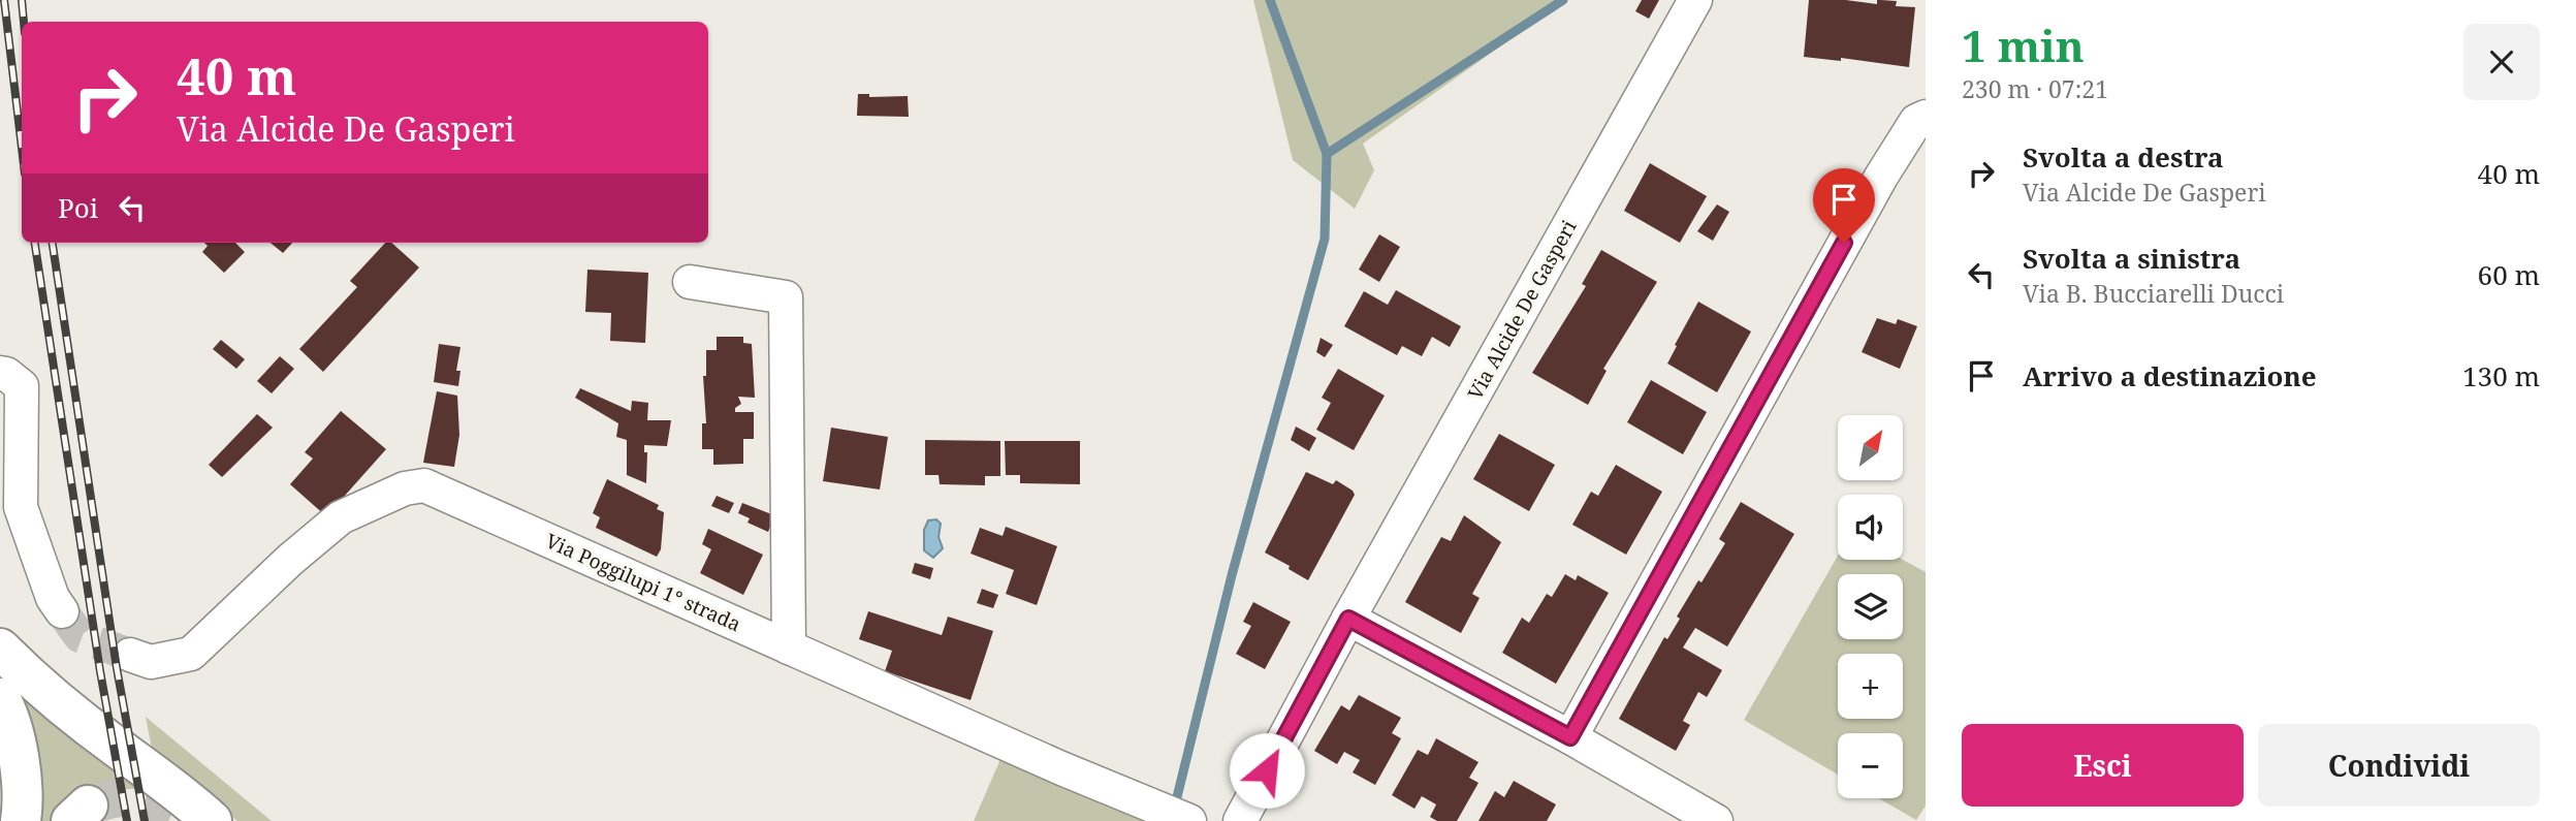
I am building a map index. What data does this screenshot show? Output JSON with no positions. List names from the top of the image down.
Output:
{
  "streets": {
    "street": ["Via Alcide De Gasperi", "Via Poggilupi 1° strada"]
  },
  "north": "top right",
  "page": {
    "heading": ["1 min", "230 m · 07:21"],
    "turn": ["40 m", "Via Alcide De Gasperi"],
    "list": [
      {
        "name": "Svolta a destra",
        "note": "Via Alcide De Gasperi",
        "value": "40 m"
      },
      {
        "name": "Svolta a sinistra",
        "note": "Via B. Bucciarelli Ducci",
        "value": "60 m"
      },
      {
        "name": "Arrivo a destinazione",
        "value": "130 m"
      }
    ],
    "then": "Poi",
    "map_buttons": ["+", "−"],
    "buttons": ["Esci", "Condividi"]
  }
}
